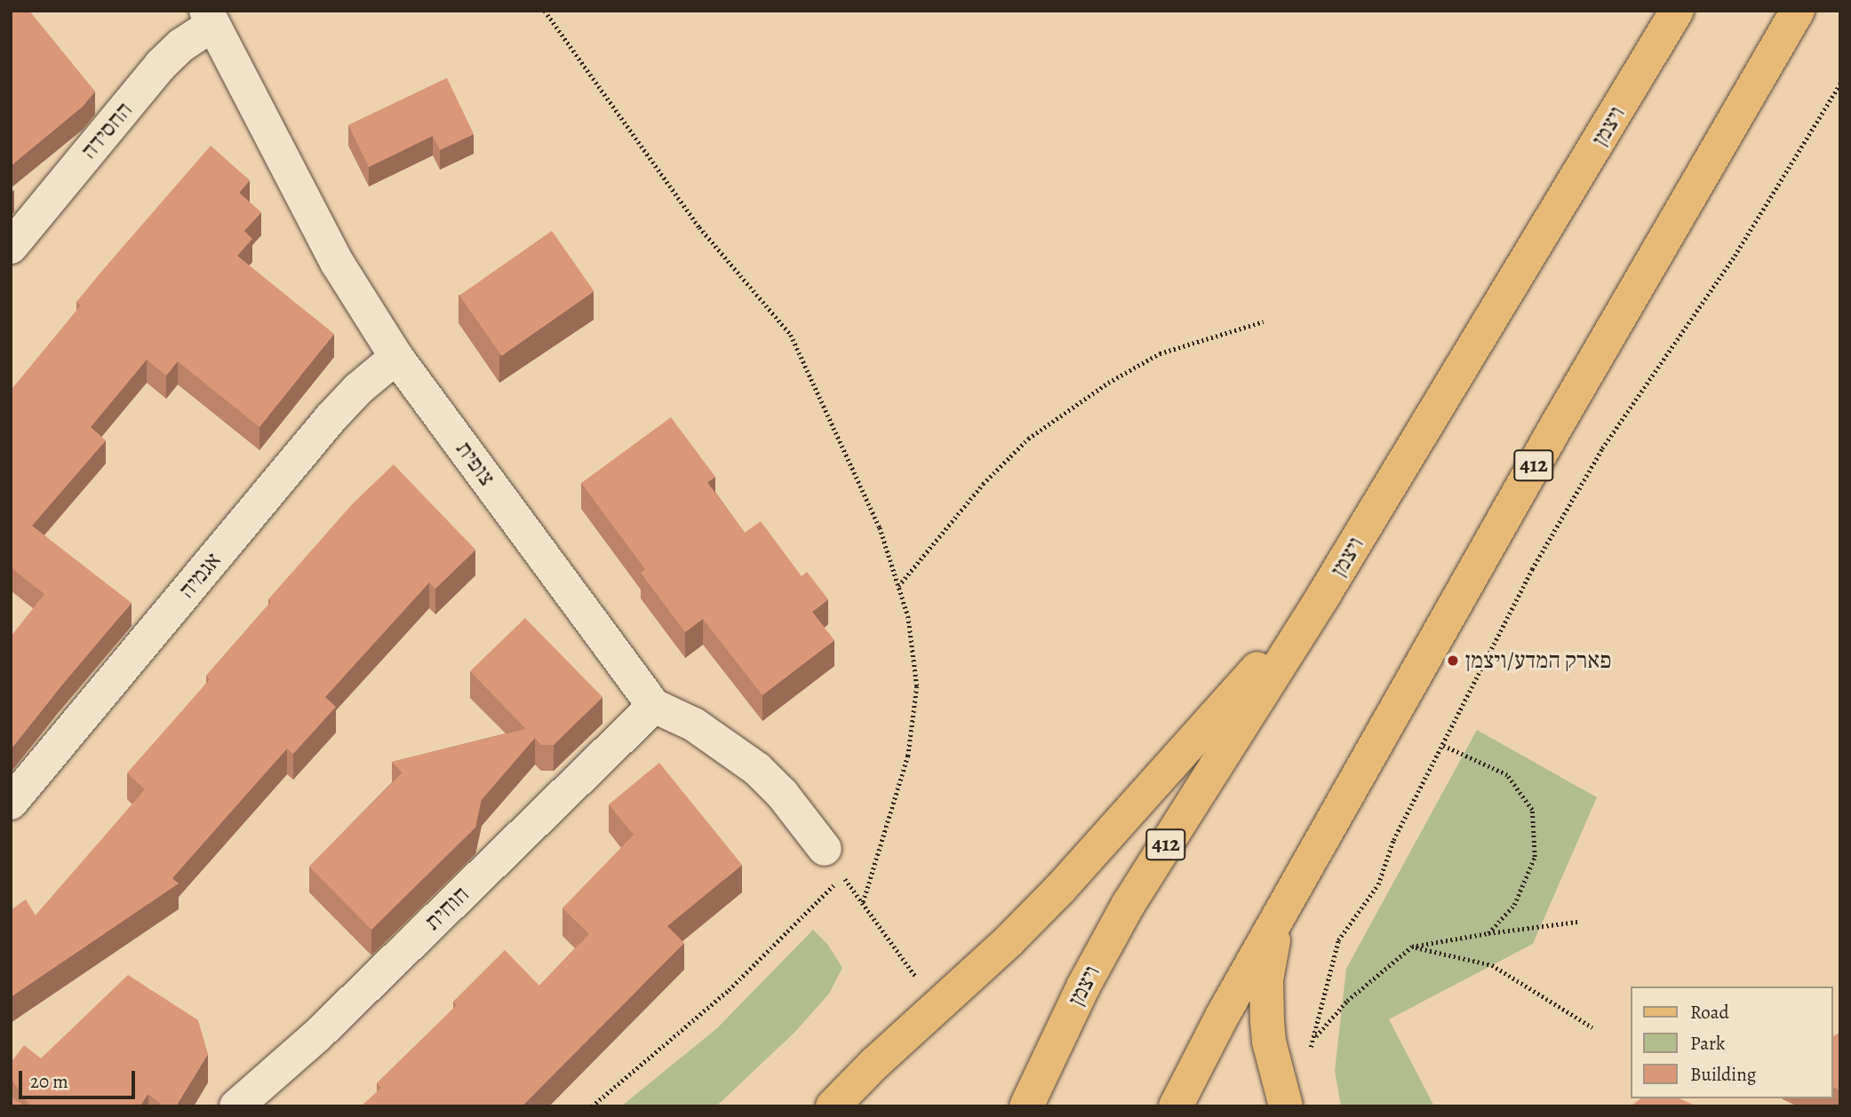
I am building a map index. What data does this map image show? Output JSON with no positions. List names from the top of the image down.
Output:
{
  "streets": {
    "main road": ["ויצמן", "412"],
    "street": [
      "החסידה",
      "צופית",
      "אגמיה",
      "חוחית"
    ]
  },
  "crossings": [
    ["החסידה", "צופית"],
    ["צופית", "אגמיה"],
    ["צופית", "חוחית"]
  ],
  "places": ["פארק המדע/ויצמן"],
  "legend": ["Road", "Park", "Building"],
  "scale_bar": "20 m"
}
